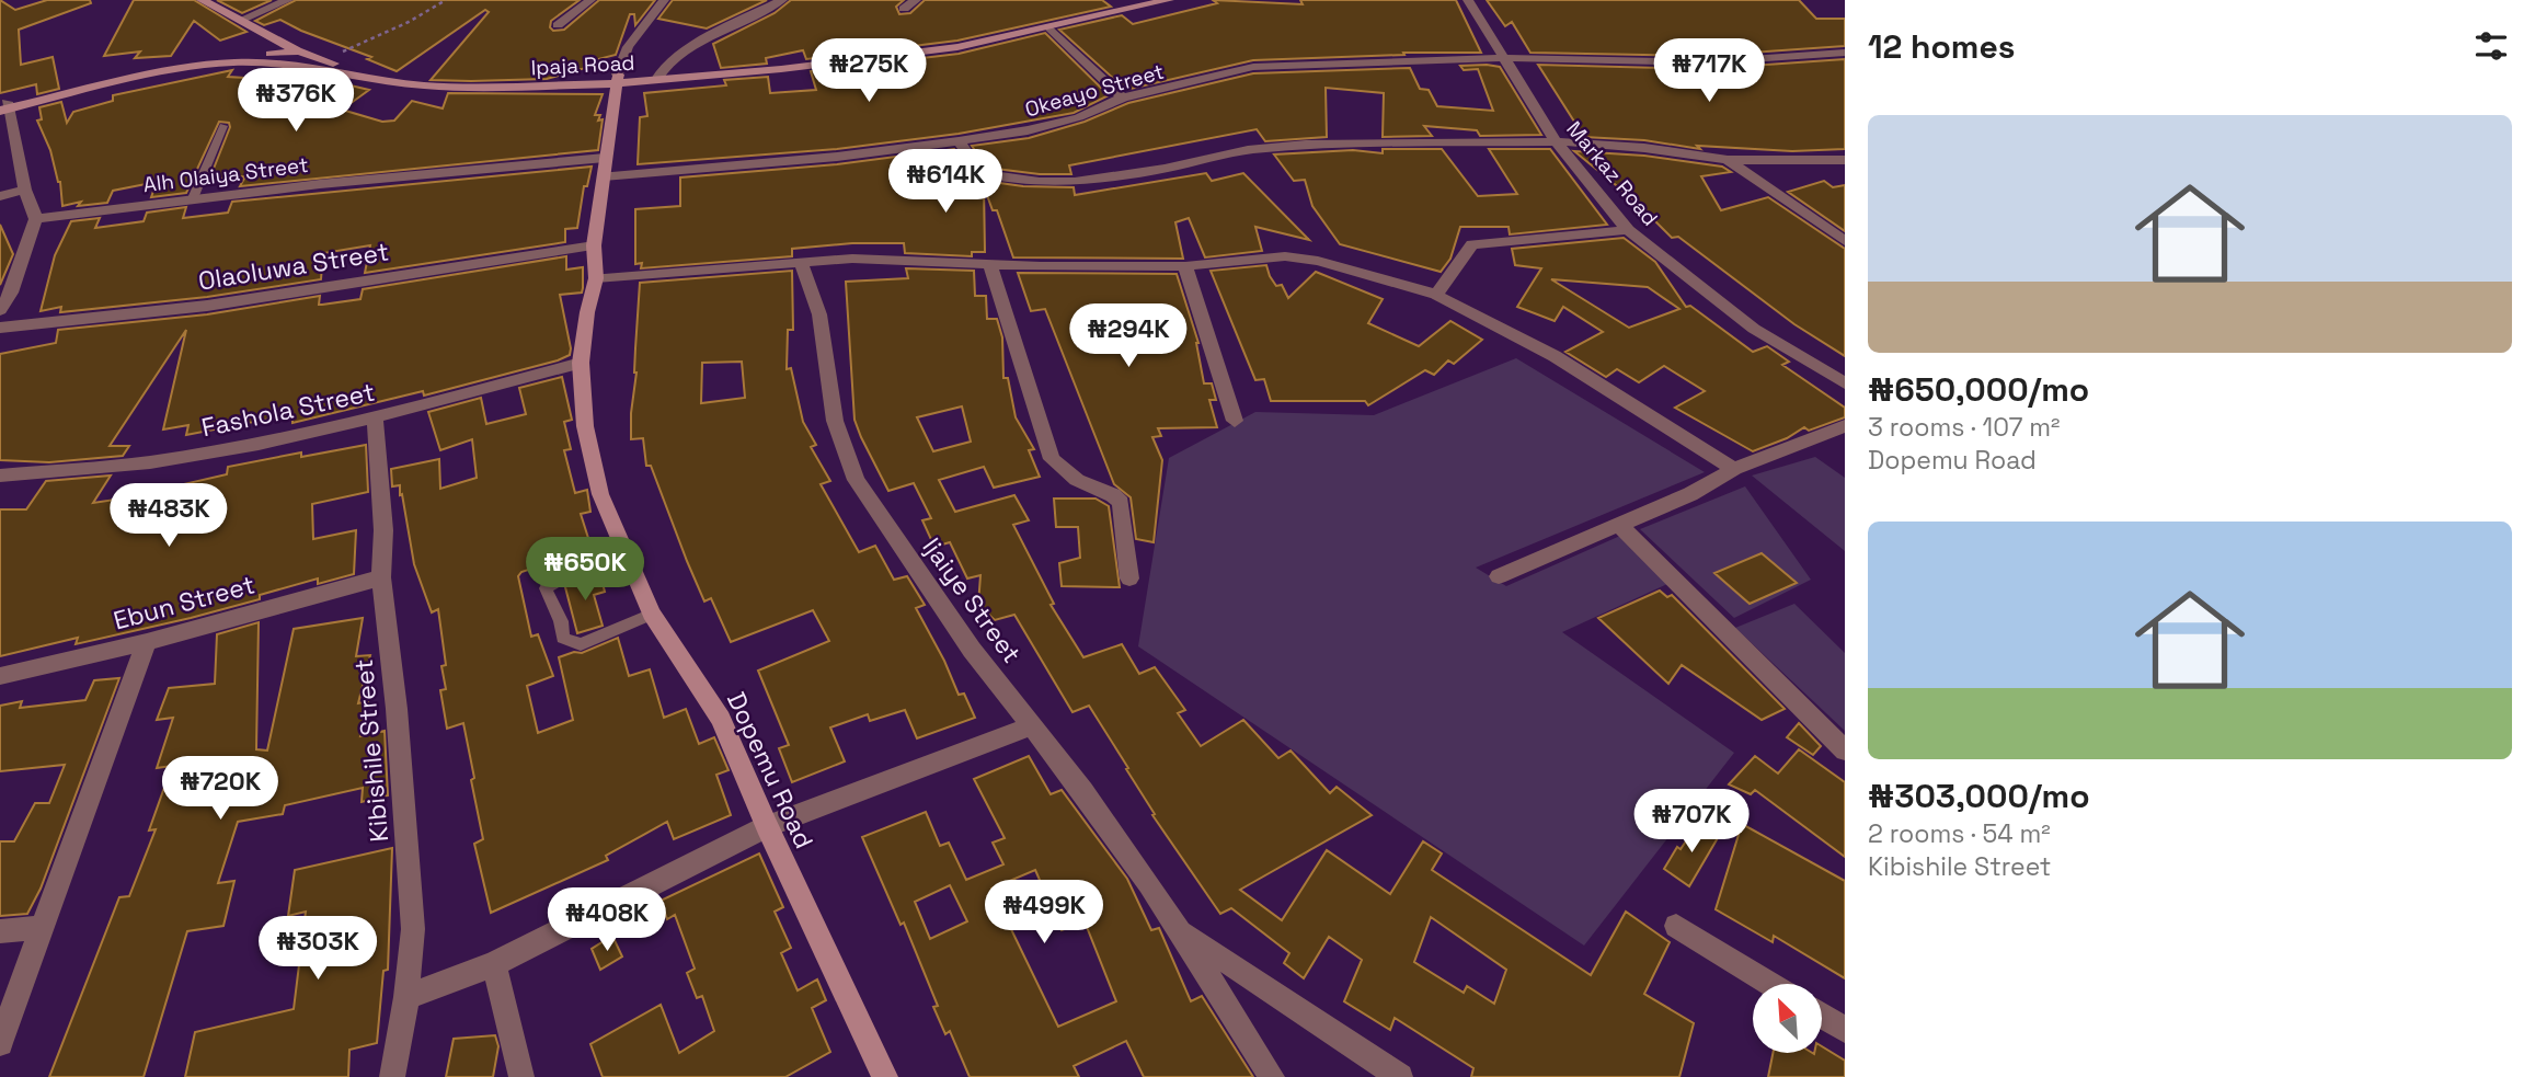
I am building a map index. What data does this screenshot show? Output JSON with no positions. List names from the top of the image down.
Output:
{
  "streets": {
    "main road": ["Ipaja Road", "Dopemu Road"],
    "street": [
      "Okeayo Street",
      "Markaz Road",
      "Alh Olaiya Street",
      "Olaoluwa Street",
      "Fashola Street",
      "Ijaiye Street",
      "Ebun Street",
      "Kibishile Street"
    ]
  },
  "crossings": [
    ["Ipaja Road", "Dopemu Road"],
    ["Okeayo Street", "Markaz Road"],
    ["Okeayo Street", "Alh Olaiya Street"],
    ["Okeayo Street", "Dopemu Road"],
    ["Alh Olaiya Street", "Dopemu Road"],
    ["Olaoluwa Street", "Dopemu Road"],
    ["Fashola Street", "Kibishile Street"],
    ["Fashola Street", "Dopemu Road"],
    ["Ebun Street", "Kibishile Street"]
  ],
  "north": "top left",
  "page": {
    "heading": "12 homes",
    "price": [
      "₦275K",
      "₦717K",
      "₦376K",
      "₦614K",
      "₦294K",
      "₦483K",
      "₦650K",
      "₦720K",
      "₦707K",
      "₦499K",
      "₦408K",
      "₦303K"
    ],
    "list": [
      {
        "name": "₦650,000/mo",
        "note": "3 rooms · 107 m² · Dopemu Road"
      },
      {
        "name": "₦303,000/mo",
        "note": "2 rooms · 54 m² · Kibishile Street"
      }
    ]
  }
}
